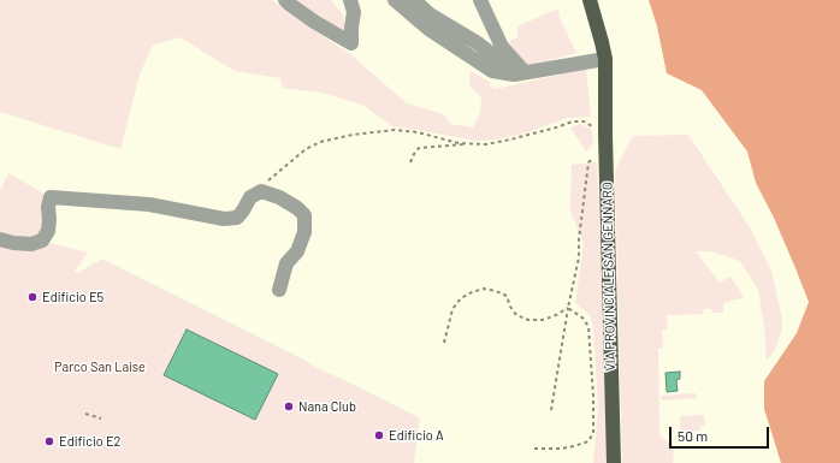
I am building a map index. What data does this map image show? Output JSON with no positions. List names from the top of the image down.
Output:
{
  "streets": {
    "main road": ["VIA PROVINCIALE SAN GENNARO"]
  },
  "parks": ["Parco San Laise"],
  "places": [
    "Edificio E5",
    "Nana Club",
    "Edificio A",
    "Edificio E2"
  ],
  "scale_bar": "50 m"
}
